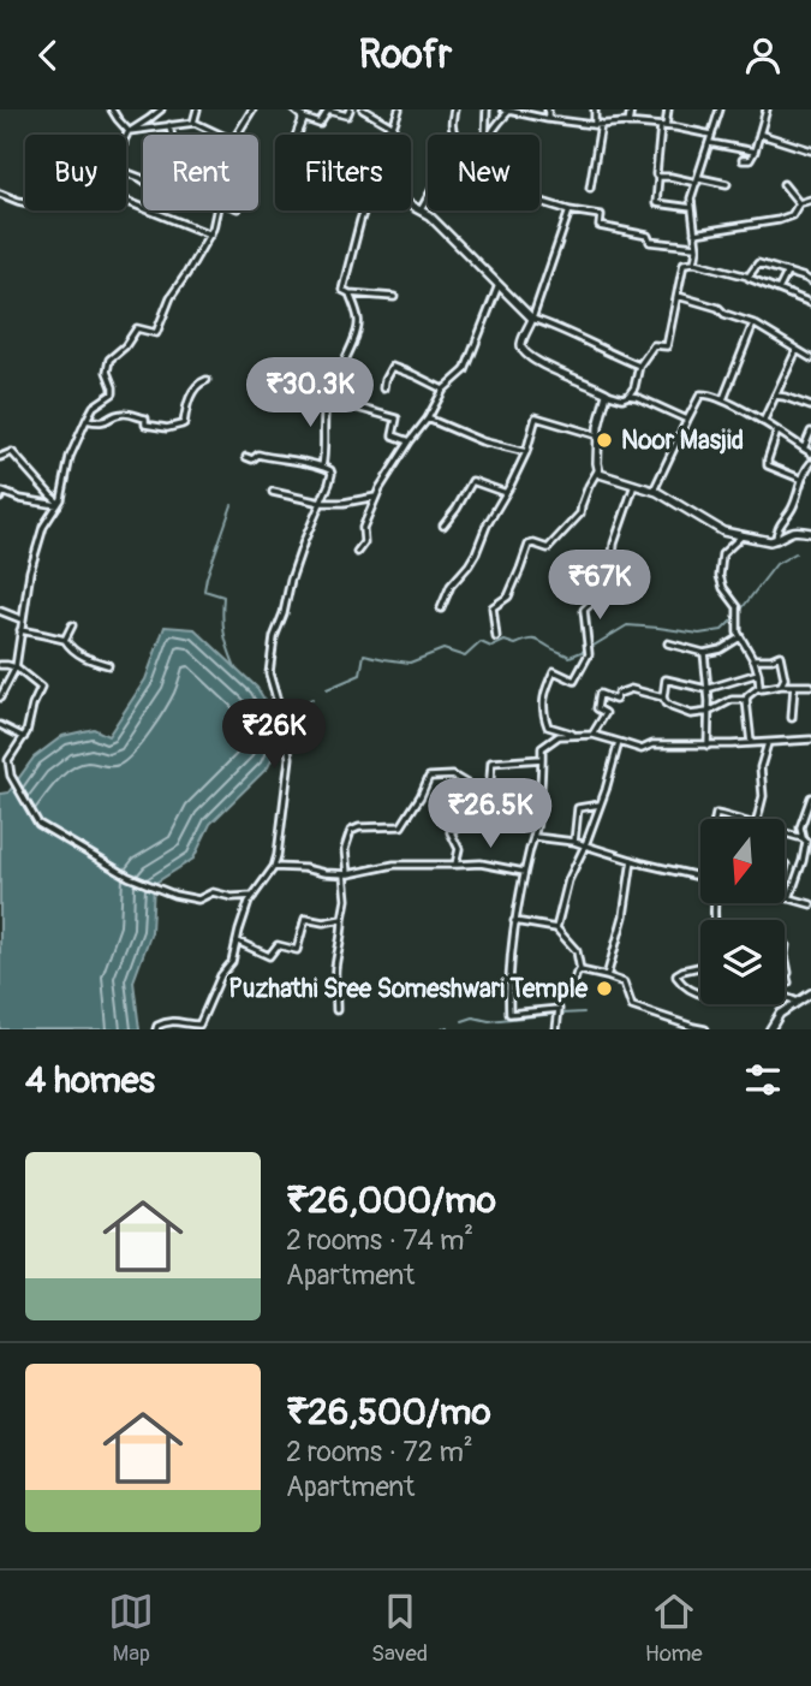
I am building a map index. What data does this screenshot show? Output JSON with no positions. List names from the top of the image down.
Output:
{
  "places": ["Noor Masjid", "Puzhathi Sree Someshwari Temple"],
  "north": "bottom",
  "page": {
    "header": "Roofr",
    "chip": [
      "Buy",
      "Rent",
      "Filters",
      "New"
    ],
    "price": [
      "₹30.3K",
      "₹67K",
      "₹26K",
      "₹26.5K"
    ],
    "heading": "4 homes",
    "list": [
      {
        "name": "₹26,000/mo",
        "note": "2 rooms · 74 m² · Apartment"
      },
      {
        "name": "₹26,500/mo",
        "note": "2 rooms · 72 m² · Apartment"
      }
    ],
    "tabs": ["Map", "Saved", "Home"]
  }
}
